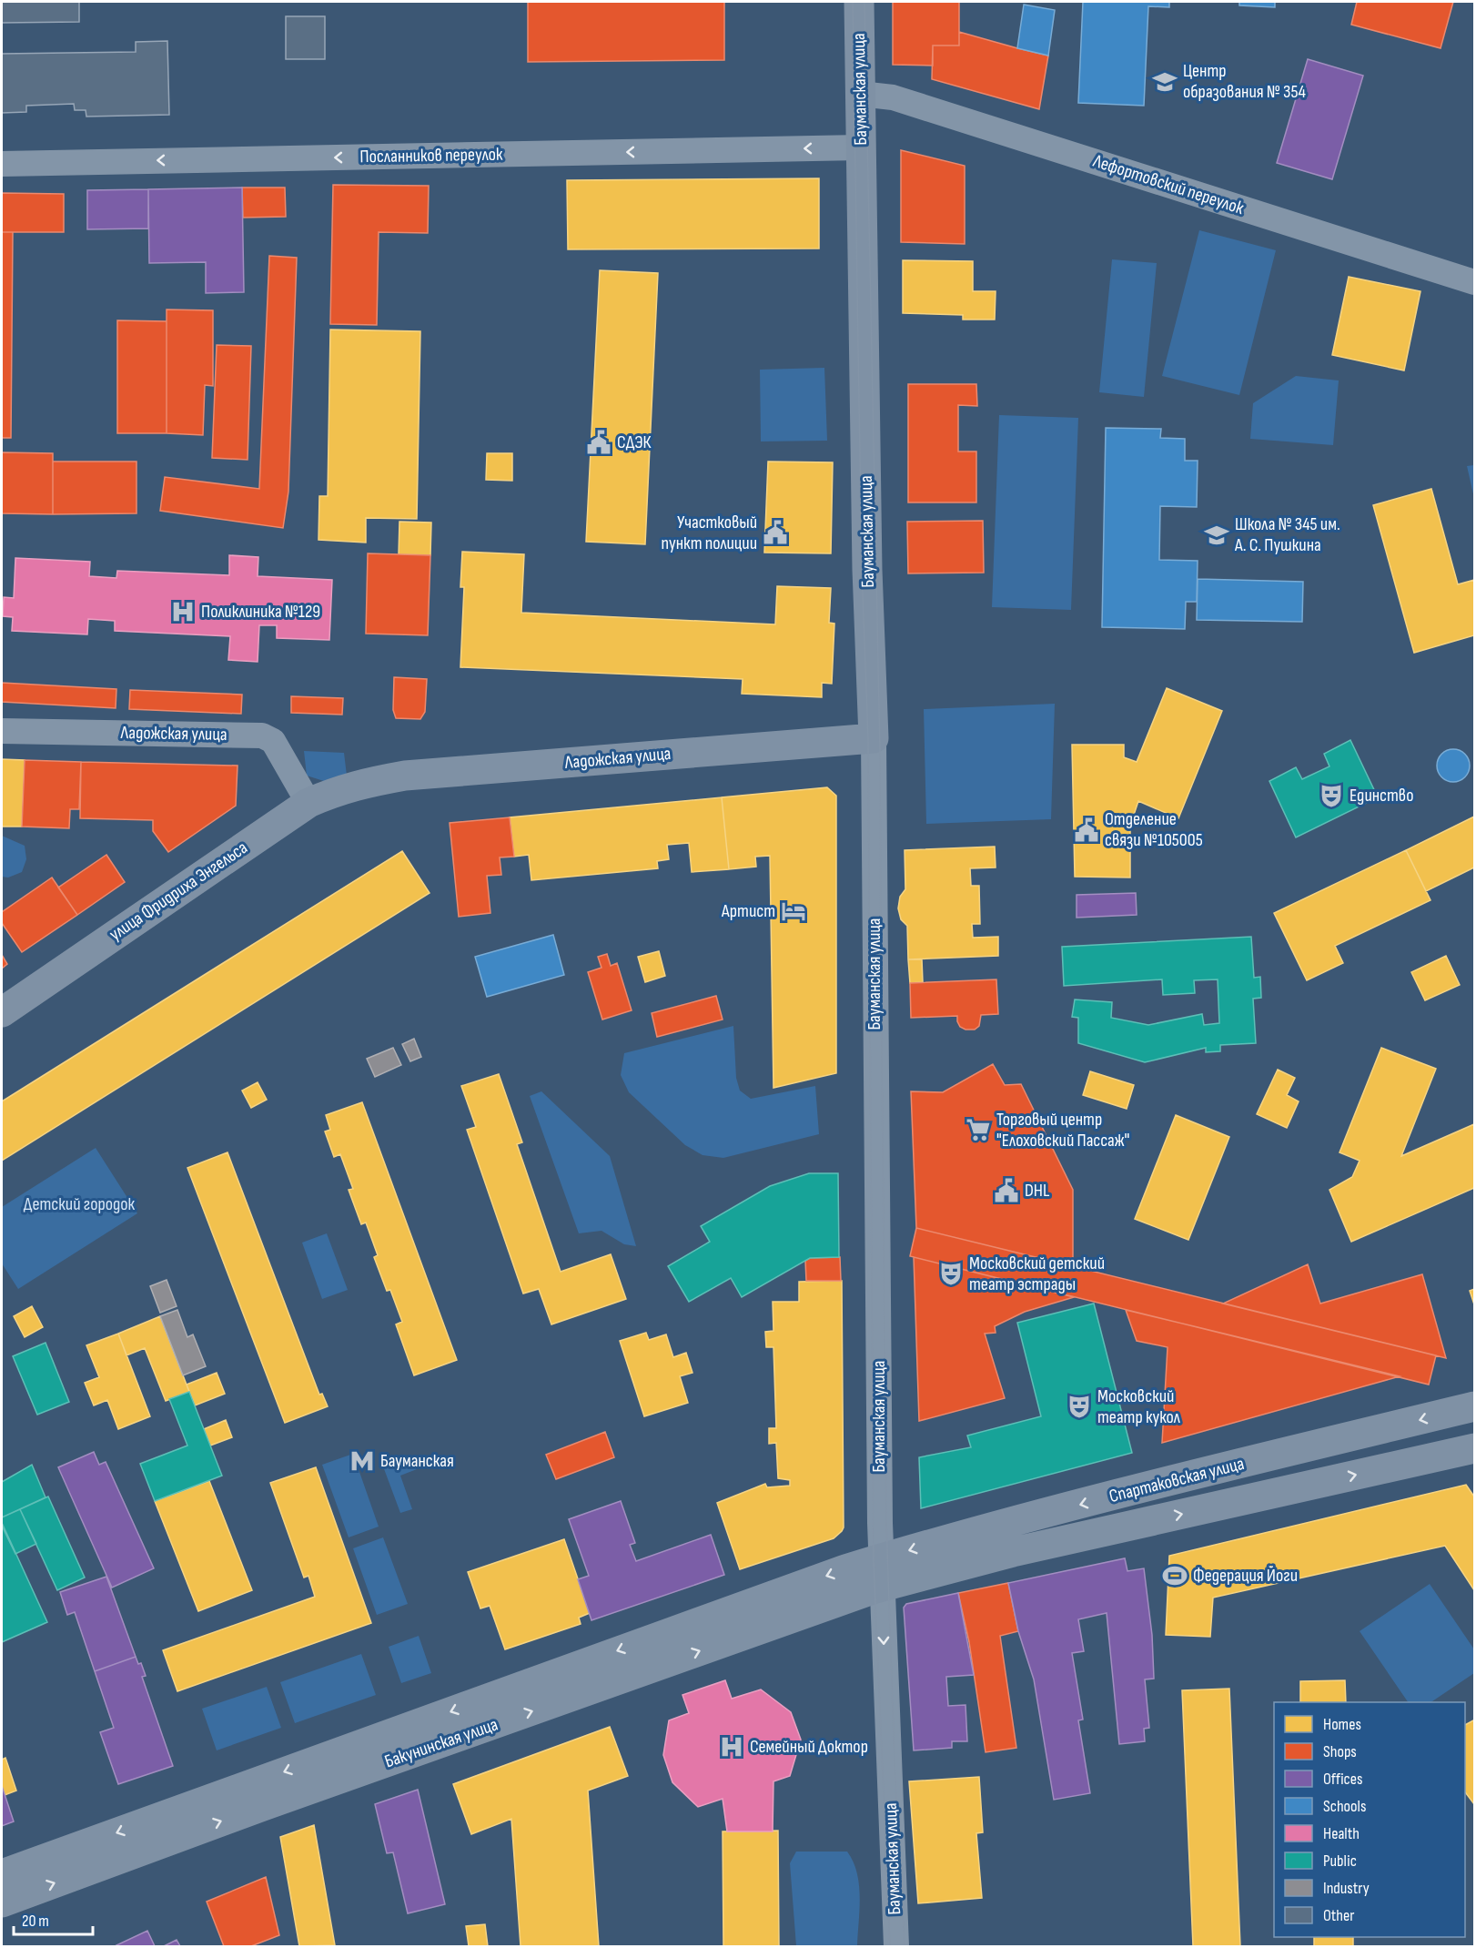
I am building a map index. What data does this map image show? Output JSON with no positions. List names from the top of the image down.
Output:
{
  "streets": {
    "main road": [
      "Бауманская улица",
      "Ладожская улица",
      "улица Фридриха Энгельса",
      "Спартаковская улица",
      "Бакунинская улица"
    ],
    "street": ["Посланников переулок", "Лефортовский переулок"]
  },
  "crossings": [
    ["Бауманская улица", "Посланников переулок"],
    ["Бауманская улица", "Лефортовский переулок"],
    ["Бауманская улица", "Ладожская улица"],
    ["Бауманская улица", "Спартаковская улица"],
    ["Бауманская улица", "Бакунинская улица"],
    ["Ладожская улица", "улица Фридриха Энгельса"],
    ["Спартаковская улица", "Бакунинская улица"]
  ],
  "one_way": ["Посланников переулок"],
  "parks": ["Детский городок"],
  "places": {
    "school or university": ["Центр образования № 354", "Школа № 345 им. А. С. Пушкина"],
    "public building": [
      "СДЭК",
      "Участковый пункт полиции",
      "Отделение связи №105005",
      "DHL"
    ],
    "hospital": ["Поликлиника №129", "Семейный Доктор"],
    "theatre": ["Единство", "Московский детский театр эстрады", "Московский театр кукол"],
    "hotel": ["Артист"],
    "supermarket": ["Торговый центр \"Елоховский Пассаж\""],
    "metro station": ["Бауманская"],
    "sports": ["Федерация Йоги"]
  },
  "legend": [
    "Homes",
    "Shops",
    "Offices",
    "Schools",
    "Health",
    "Public",
    "Industry",
    "Other"
  ],
  "scale_bar": "20 m"
}
